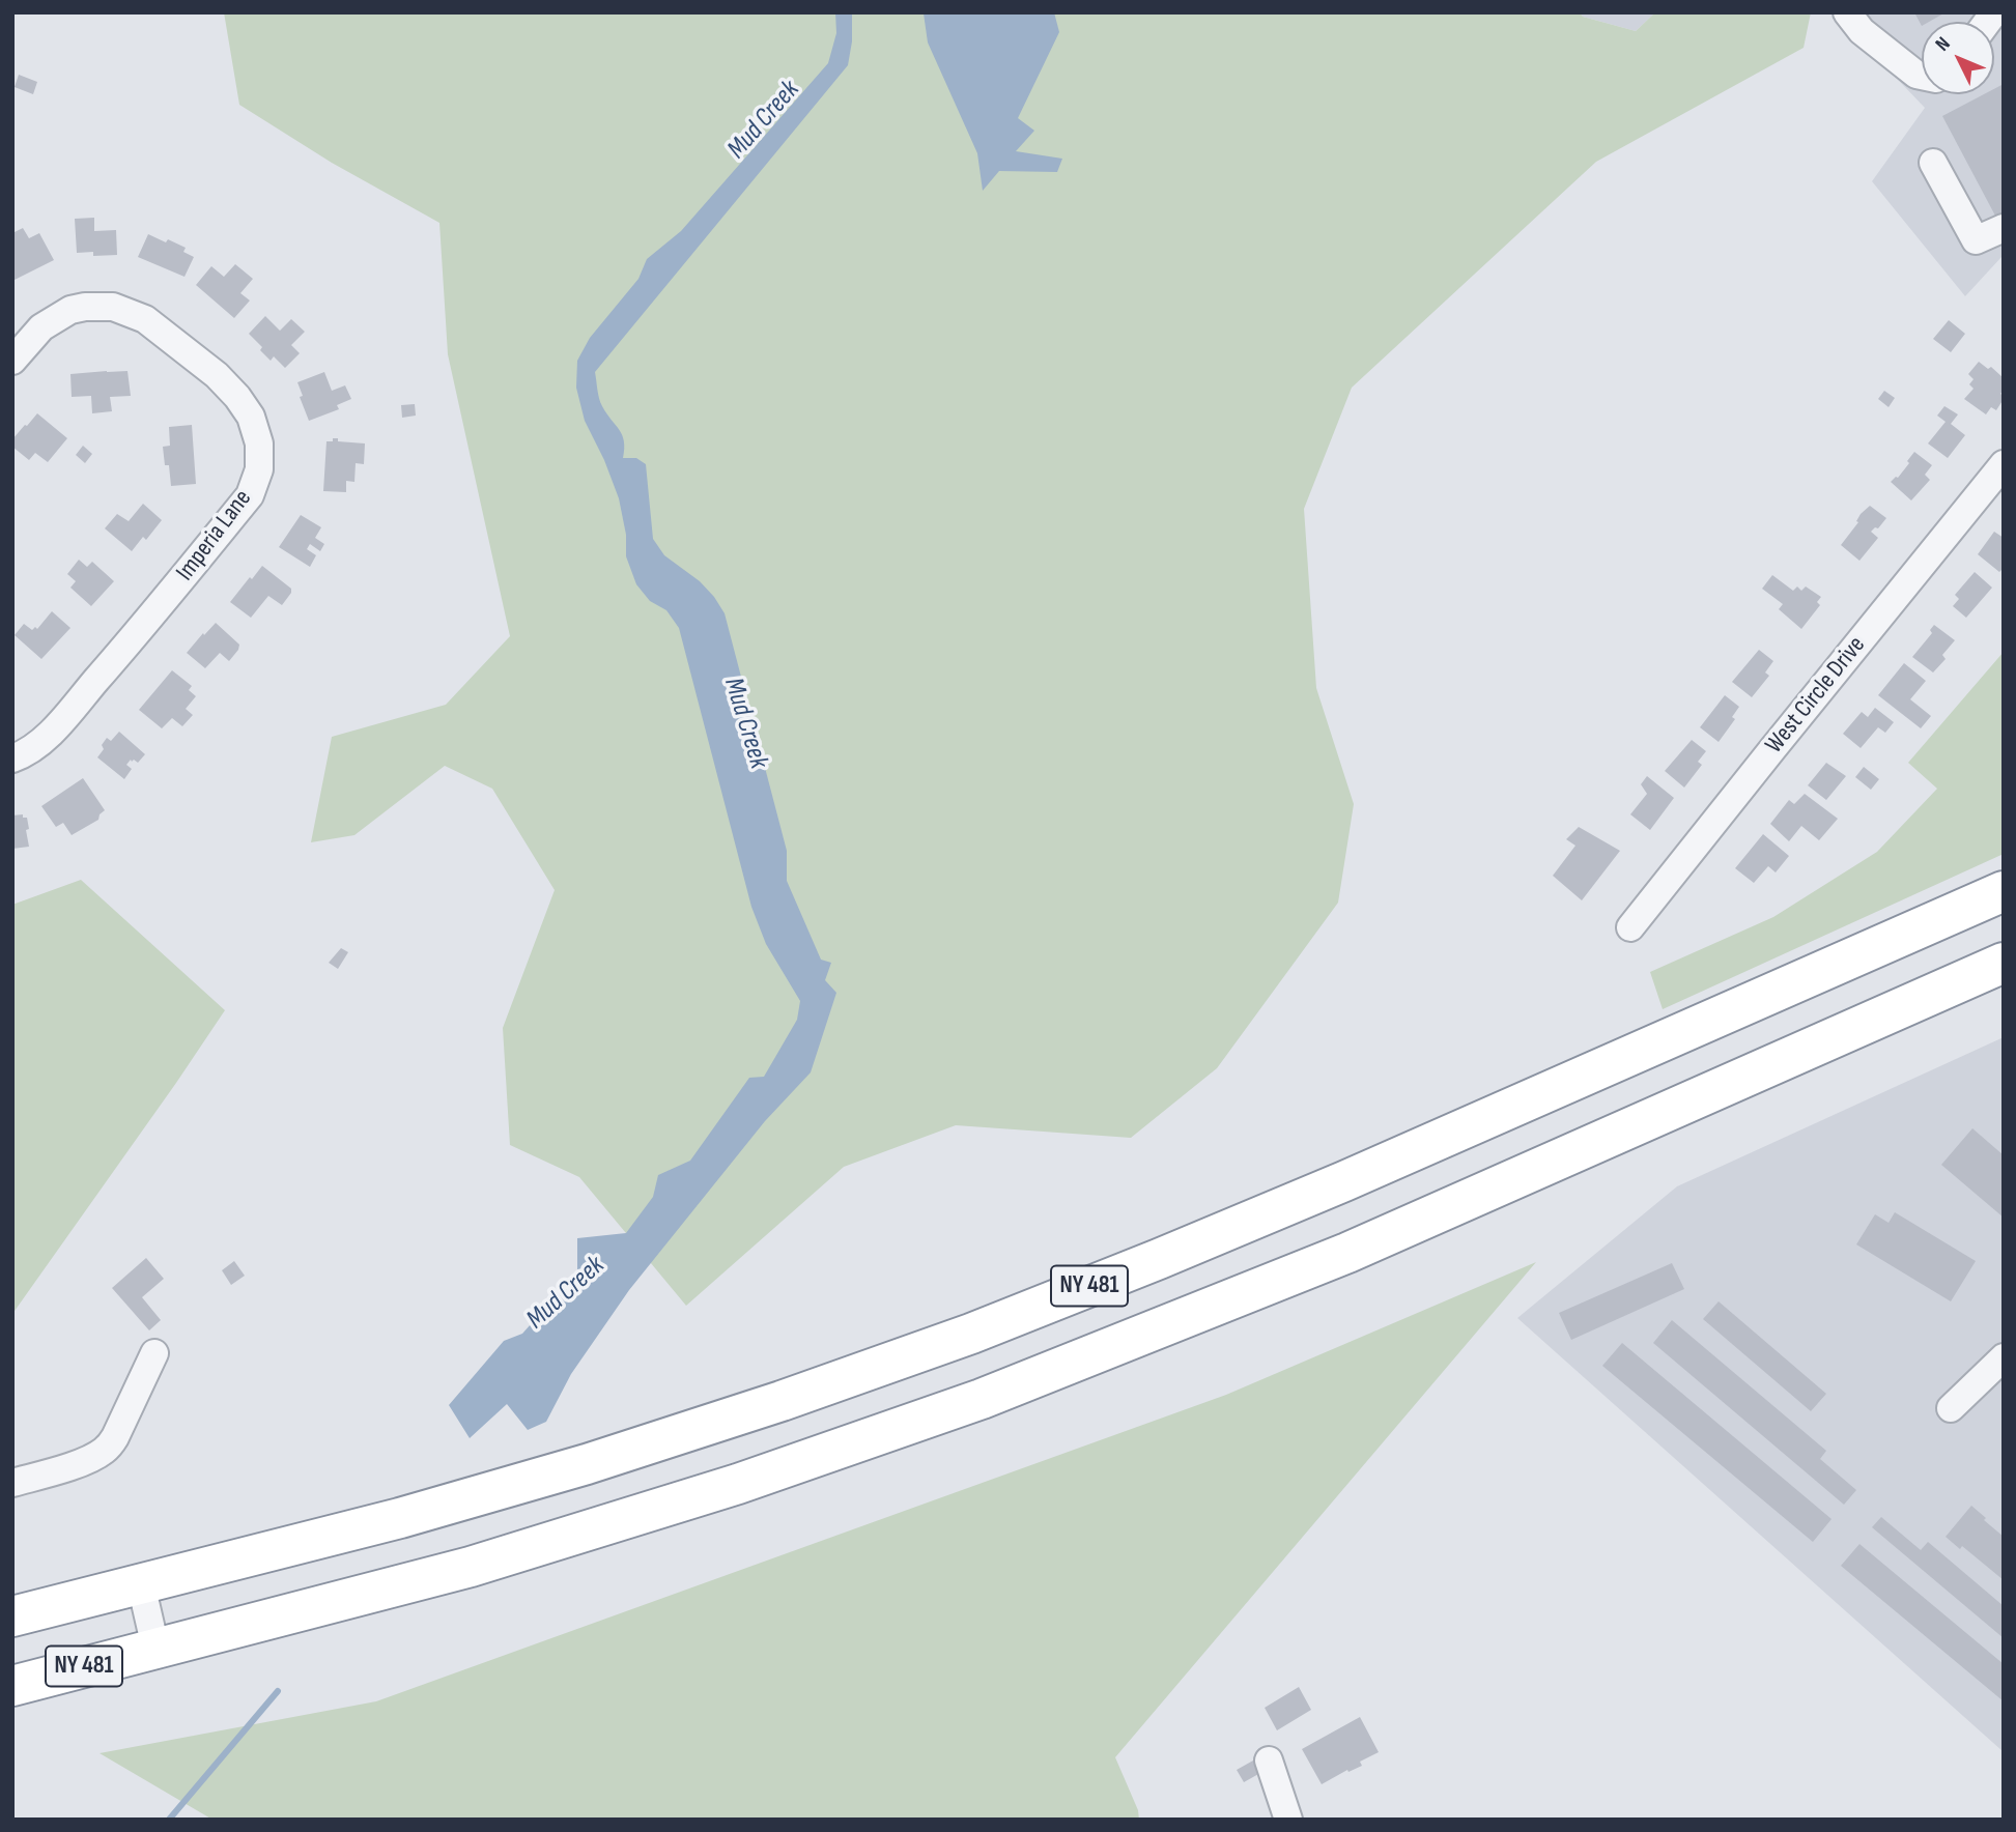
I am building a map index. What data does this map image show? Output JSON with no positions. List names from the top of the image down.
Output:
{
  "streets": {
    "highway": ["NY 481"],
    "street": ["Imperia Lane", "West Circle Drive"]
  },
  "water": ["Mud Creek"],
  "north": "top left"
}
